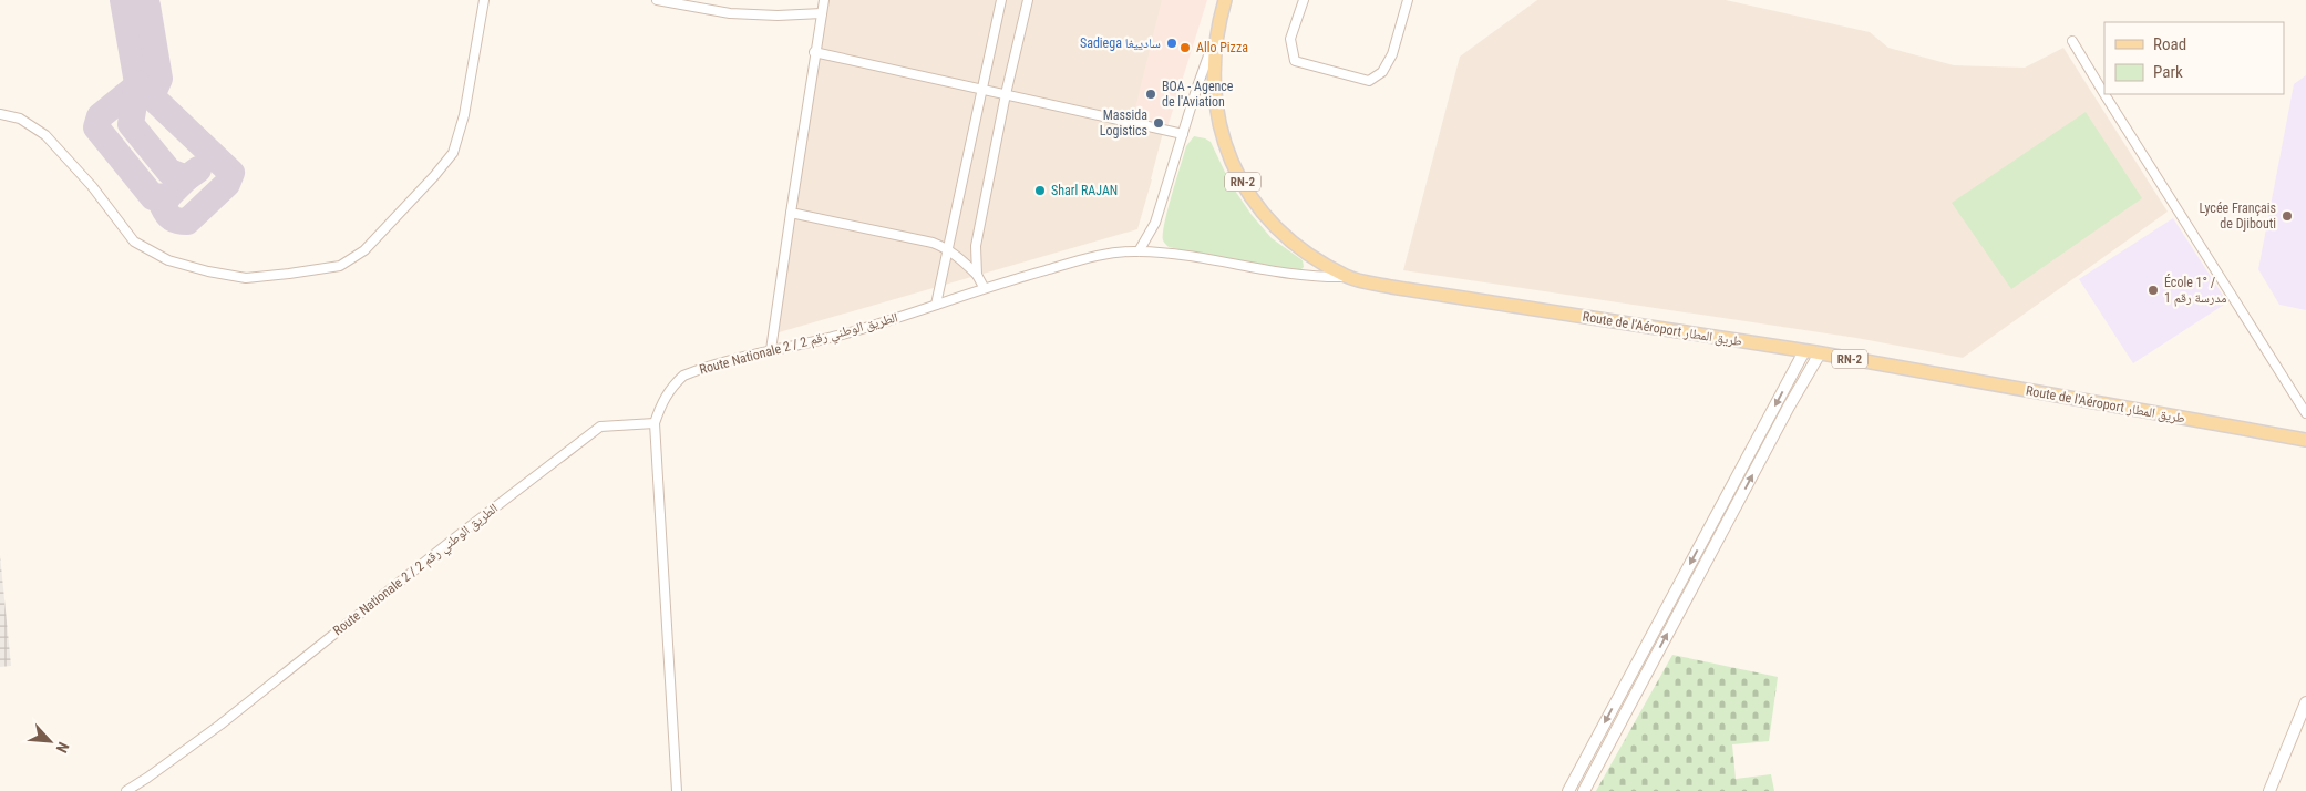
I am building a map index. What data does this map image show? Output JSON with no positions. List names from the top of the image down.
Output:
{
  "streets": {
    "main road": ["RN-2", "Route de l'Aéroport طريق المطار"],
    "street": ["Route Nationale 2 / الطريق الوطني رقم 2"]
  },
  "crossings": [
    ["Route de l'Aéroport طريق المطار", "Route Nationale 2 / الطريق الوطني رقم 2"]
  ],
  "places": [
    "Sadiega سادييغا",
    "Allo Pizza",
    "BOA - Agence de l'Aviation",
    "Massida Logistics",
    "Sharl RAJAN",
    "Lycée Français de Djibouti",
    "École 1° / مدرسة رقم 1"
  ],
  "legend": ["Road", "Park"],
  "north": "bottom right"
}
